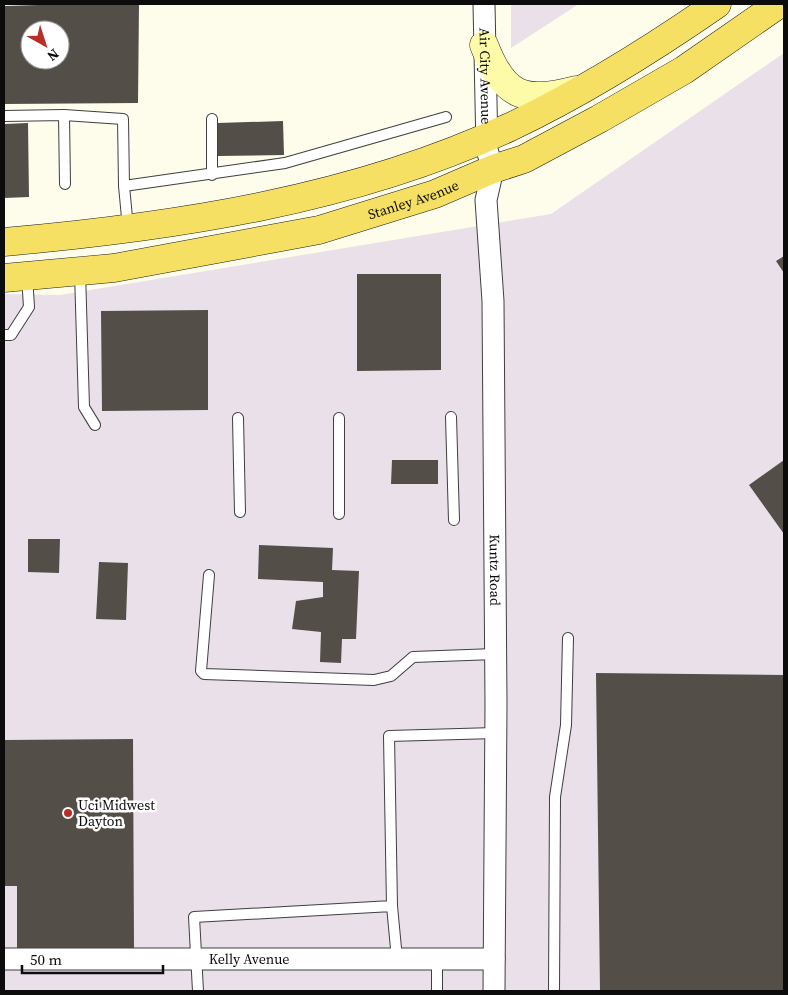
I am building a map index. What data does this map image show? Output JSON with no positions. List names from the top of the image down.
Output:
{
  "streets": {
    "main road": ["Stanley Avenue"],
    "street": ["Air City Avenue", "Kuntz Road", "Kelly Avenue"]
  },
  "crossings": [
    ["Air City Avenue", "Stanley Avenue"],
    ["Air City Avenue", "Kuntz Road"],
    ["Stanley Avenue", "Kuntz Road"],
    ["Kuntz Road", "Kelly Avenue"]
  ],
  "places": ["Uci Midwest Dayton"],
  "scale_bar": "50 m",
  "north": "bottom right"
}
